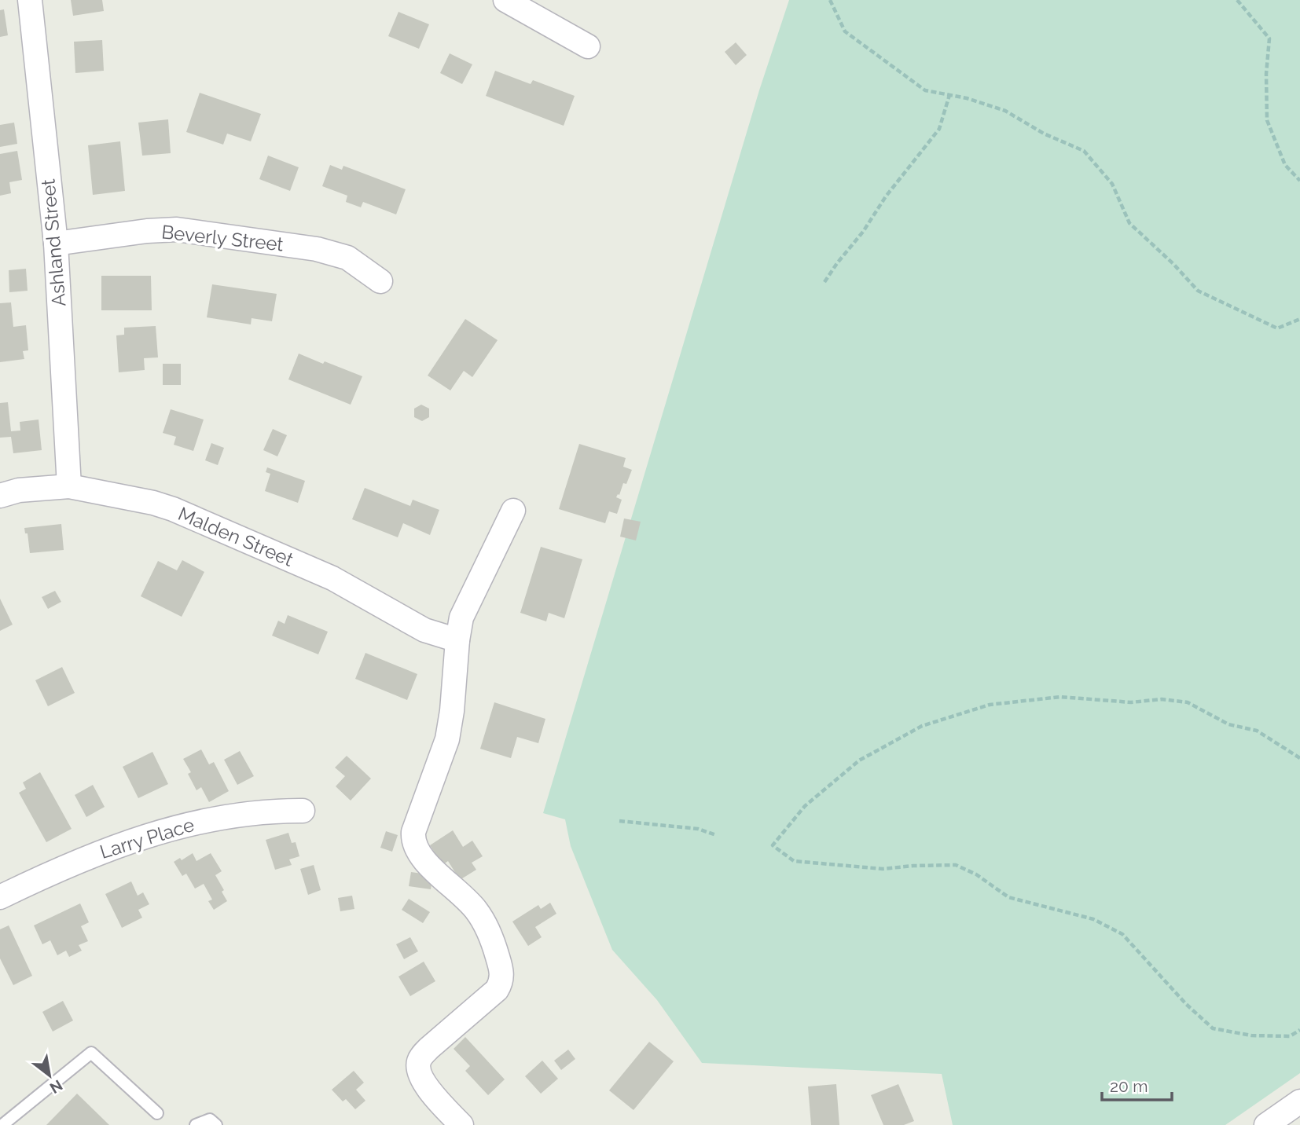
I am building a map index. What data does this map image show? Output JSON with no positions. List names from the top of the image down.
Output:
{
  "streets": {
    "street": [
      "Beverly Street",
      "Ashland Street",
      "Malden Street",
      "Larry Place"
    ]
  },
  "crossings": [
    ["Beverly Street", "Ashland Street"],
    ["Ashland Street", "Malden Street"]
  ],
  "scale_bar": "20 m",
  "north": "bottom right"
}
